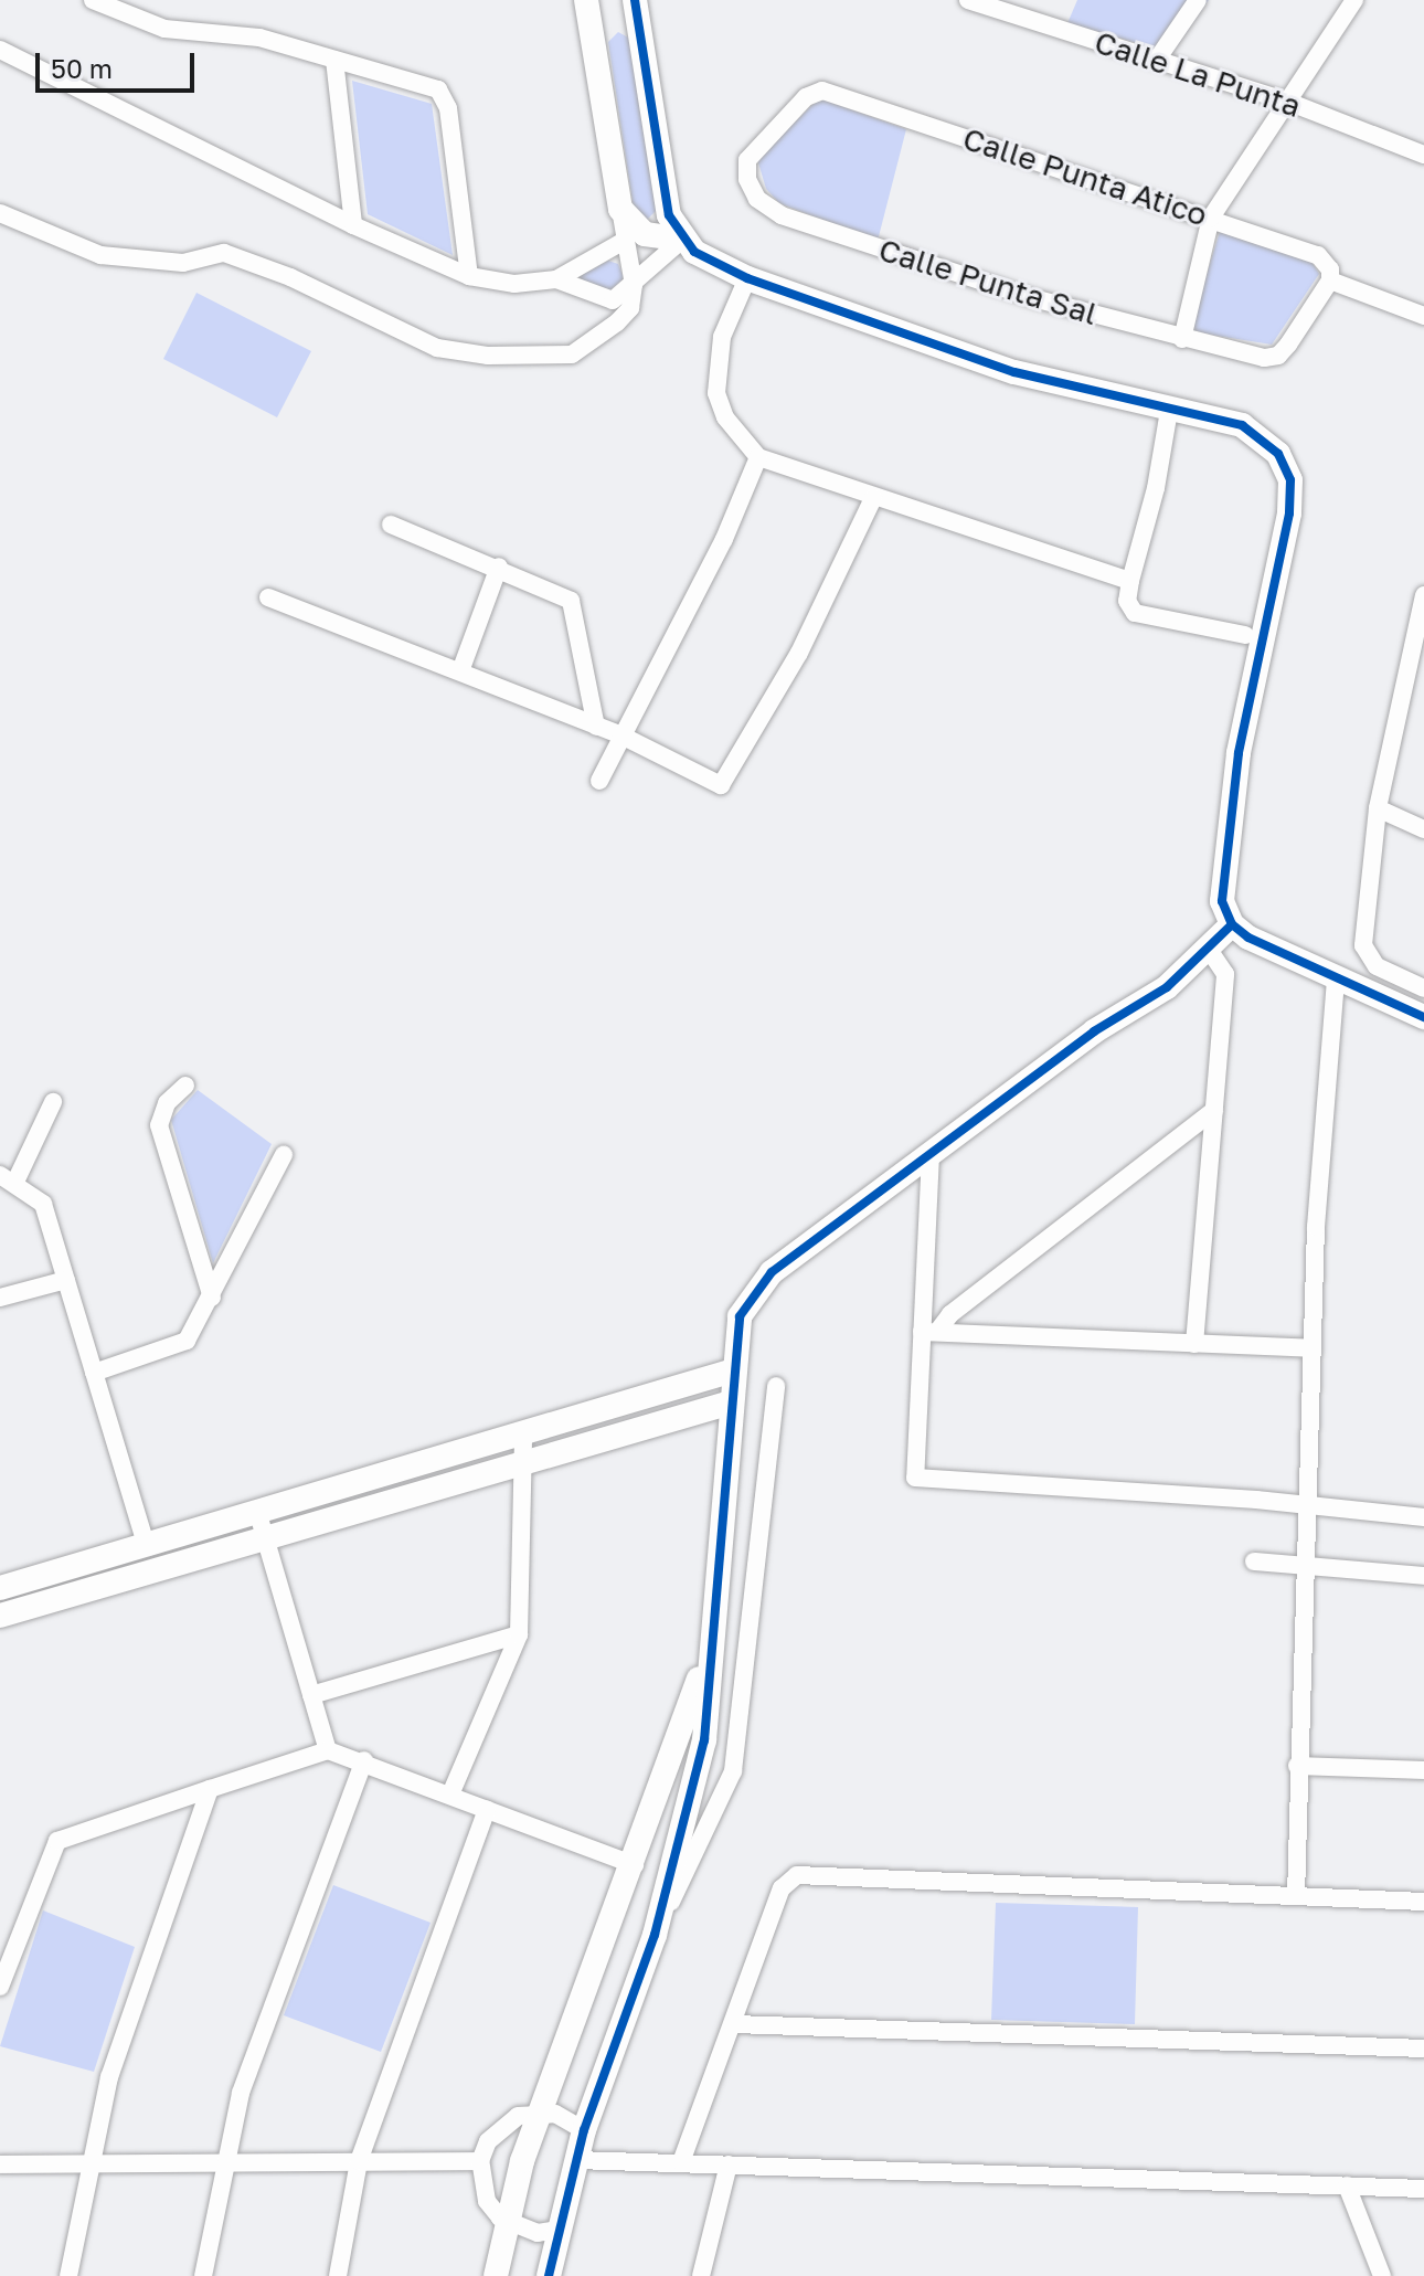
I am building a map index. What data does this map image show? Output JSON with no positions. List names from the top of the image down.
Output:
{
  "streets": {
    "street": ["Calle La Punta", "Calle Punta Atico", "Calle Punta Sal"]
  },
  "crossings": [
    ["Calle Punta Atico", "Calle Punta Sal"]
  ],
  "scale_bar": "50 m"
}
